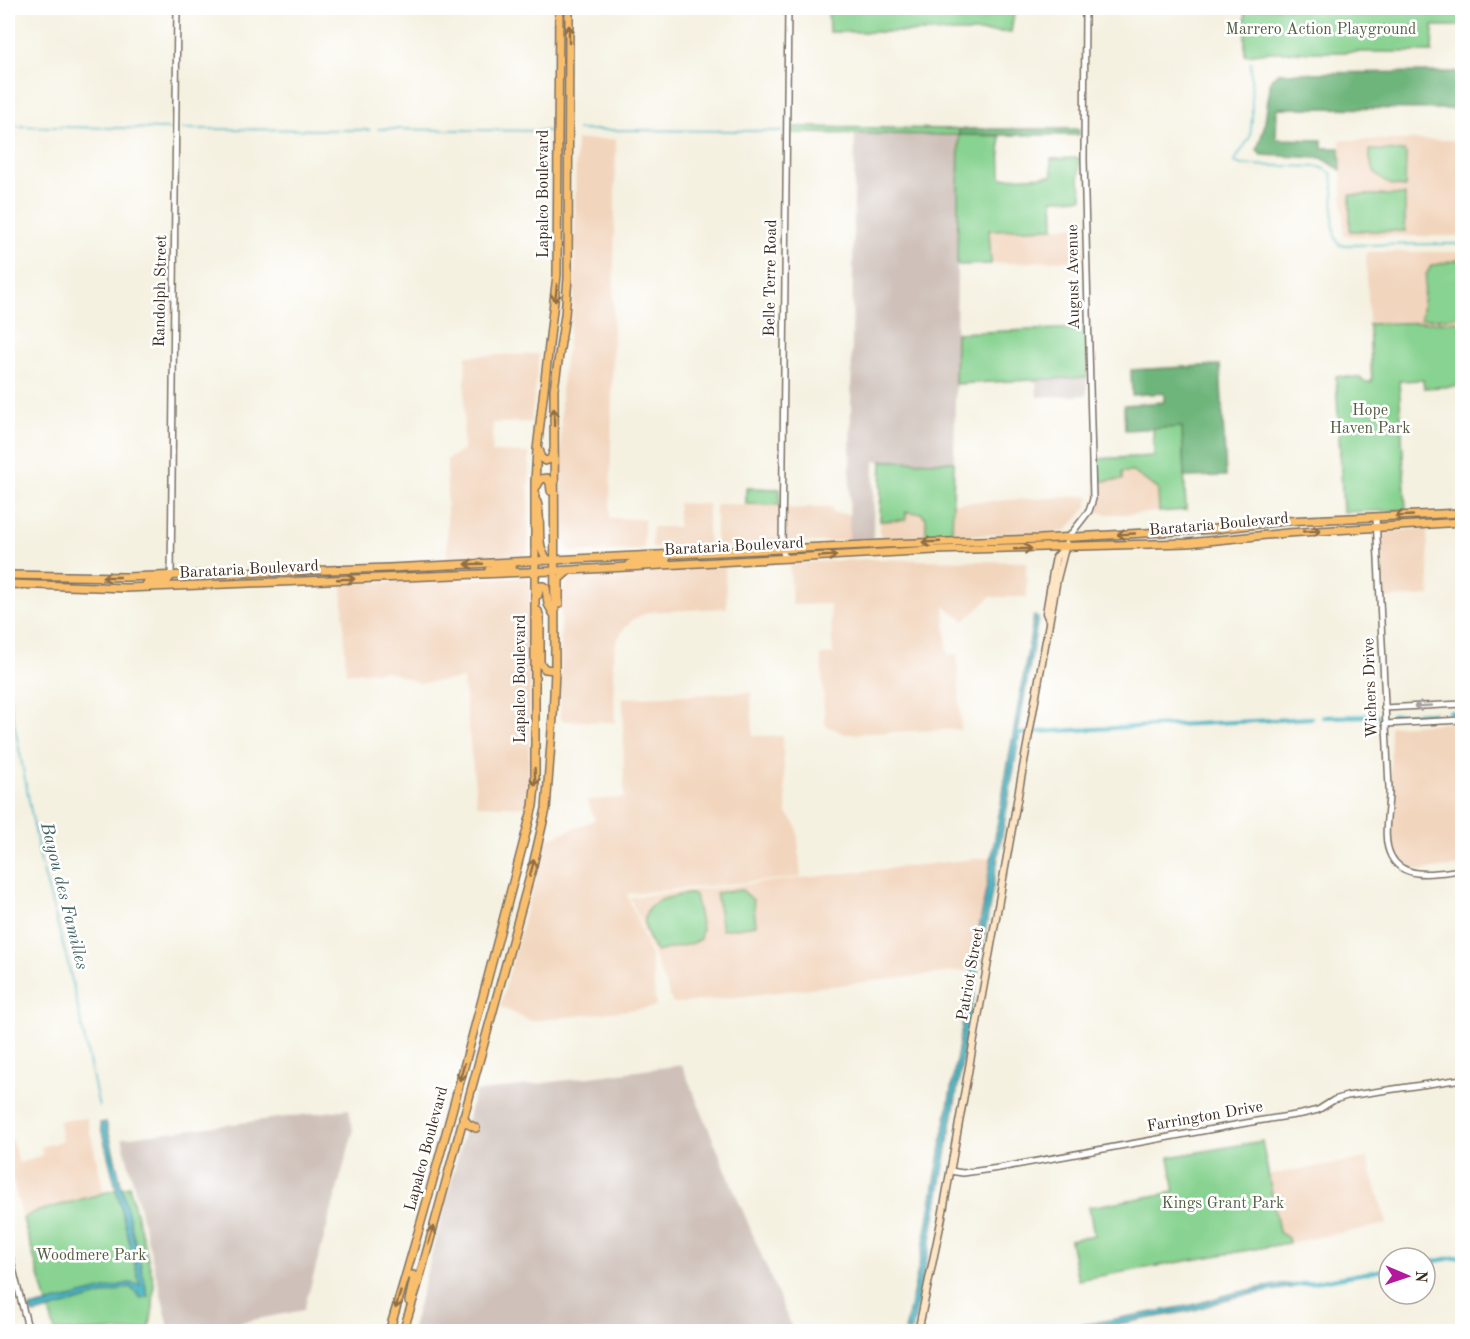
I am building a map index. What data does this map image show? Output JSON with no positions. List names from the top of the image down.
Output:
{
  "streets": {
    "main road": ["Lapalco Boulevard", "Barataria Boulevard", "Patriot Street"],
    "street": [
      "August Avenue",
      "Belle Terre Road",
      "Randolph Street",
      "Wichers Drive",
      "Farrington Drive"
    ]
  },
  "crossings": [
    ["Lapalco Boulevard", "Barataria Boulevard"],
    ["August Avenue", "Barataria Boulevard"],
    ["August Avenue", "Patriot Street"],
    ["Belle Terre Road", "Barataria Boulevard"],
    ["Randolph Street", "Barataria Boulevard"],
    ["Barataria Boulevard", "Wichers Drive"],
    ["Barataria Boulevard", "Patriot Street"],
    ["Patriot Street", "Farrington Drive"]
  ],
  "water": ["Bayou des Familles"],
  "parks": [
    "Marrero Action Playground",
    "Hope Haven Park",
    "Kings Grant Park",
    "Woodmere Park"
  ],
  "north": "right"
}
